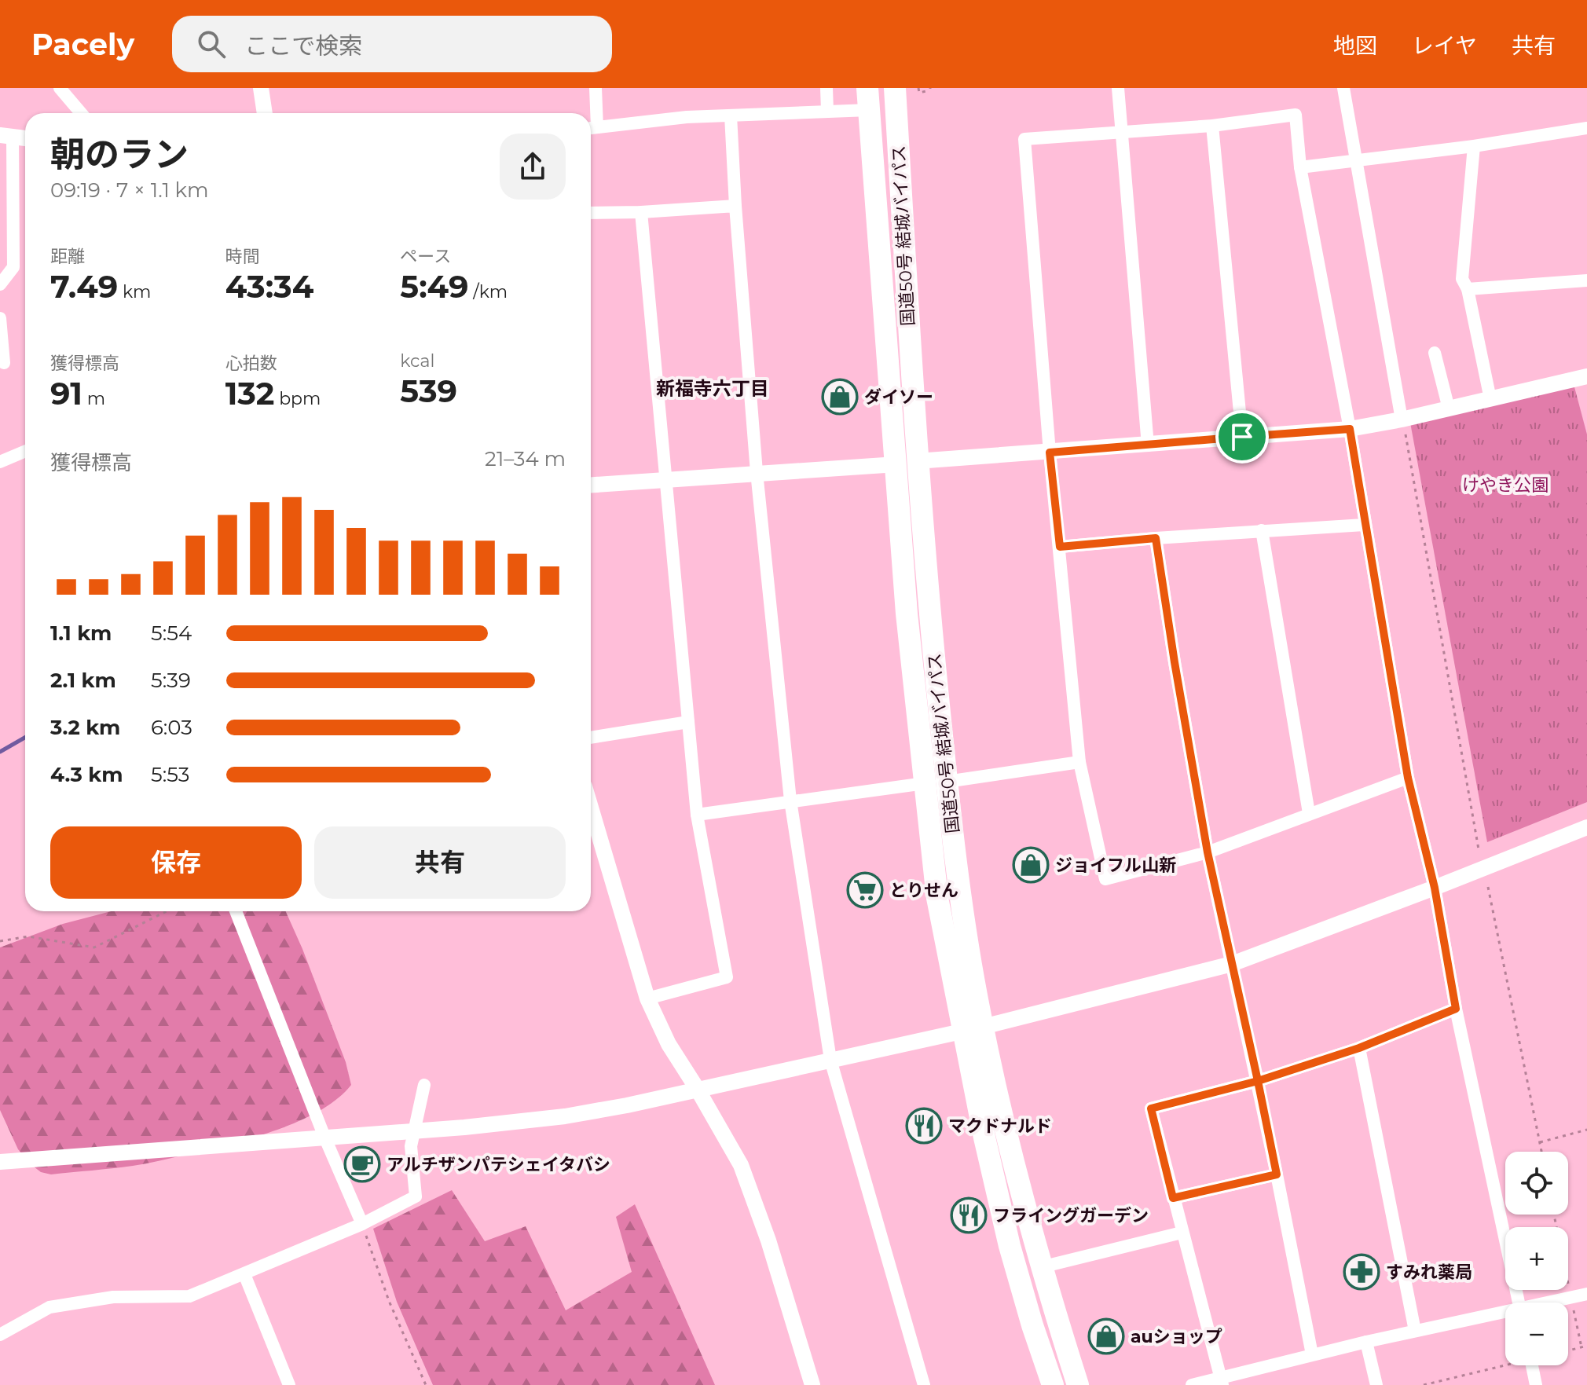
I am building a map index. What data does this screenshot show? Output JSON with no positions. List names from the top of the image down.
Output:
{
  "streets": {
    "highway": ["国道50号 結城バイパス"]
  },
  "districts": ["新福寺六丁目"],
  "parks": ["けやき公園"],
  "places": {
    "shop": ["ダイソー", "ジョイフル山新", "auショップ"],
    "supermarket": ["とりせん"],
    "restaurant": ["マクドナルド", "フライングガーデン"],
    "cafe": ["アルチザンパテシェイタバシ"],
    "pharmacy": ["すみれ薬局"]
  },
  "page": {
    "header": "Pacely",
    "search": "ここで検索",
    "nav": ["地図", "レイヤ", "共有"],
    "heading": ["朝のラン", "09:19 · 7 × 1.1 km"],
    "stats": [
      ["距離", "7.49 km"],
      ["時間", "43:34"],
      ["ペース", "5:49 /km"],
      ["獲得標高", "91 m"],
      ["心拍数", "132 bpm"],
      ["kcal", "539"]
    ],
    "chart": ["獲得標高", "21–34 m"],
    "list": [
      {
        "name": "1.1 km",
        "note": "5:54"
      },
      {
        "name": "2.1 km",
        "note": "5:39"
      },
      {
        "name": "3.2 km",
        "note": "6:03"
      },
      {
        "name": "4.3 km",
        "note": "5:53"
      }
    ],
    "buttons": ["保存", "共有"],
    "map_buttons": ["+", "−"]
  }
}
